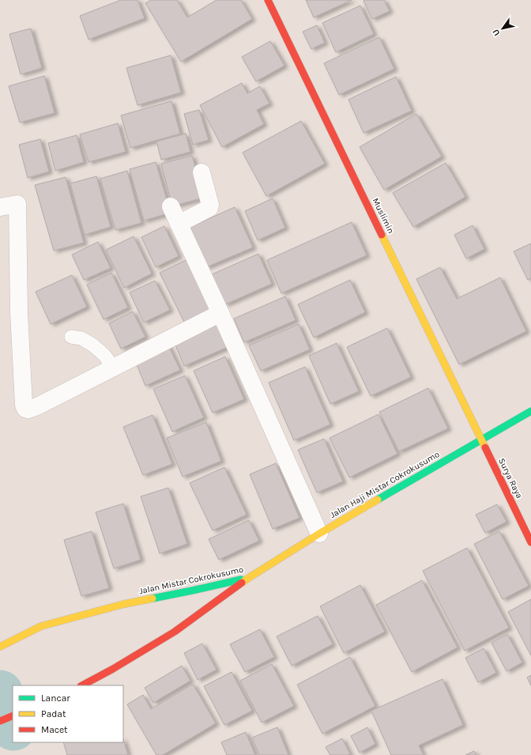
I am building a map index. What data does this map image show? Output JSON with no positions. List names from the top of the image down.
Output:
{
  "streets": {
    "main road": [
      "Muslimin",
      "Surya Raya",
      "Jalan Haji Mistar Cokrokusumo",
      "Jalan Mistar Cokrokusumo"
    ]
  },
  "crossings": [
    ["Muslimin", "Surya Raya"],
    ["Muslimin", "Jalan Haji Mistar Cokrokusumo"],
    ["Surya Raya", "Jalan Haji Mistar Cokrokusumo"],
    ["Jalan Haji Mistar Cokrokusumo", "Jalan Mistar Cokrokusumo"]
  ],
  "legend": ["Lancar", "Padat", "Macet"],
  "north": "bottom left"
}
